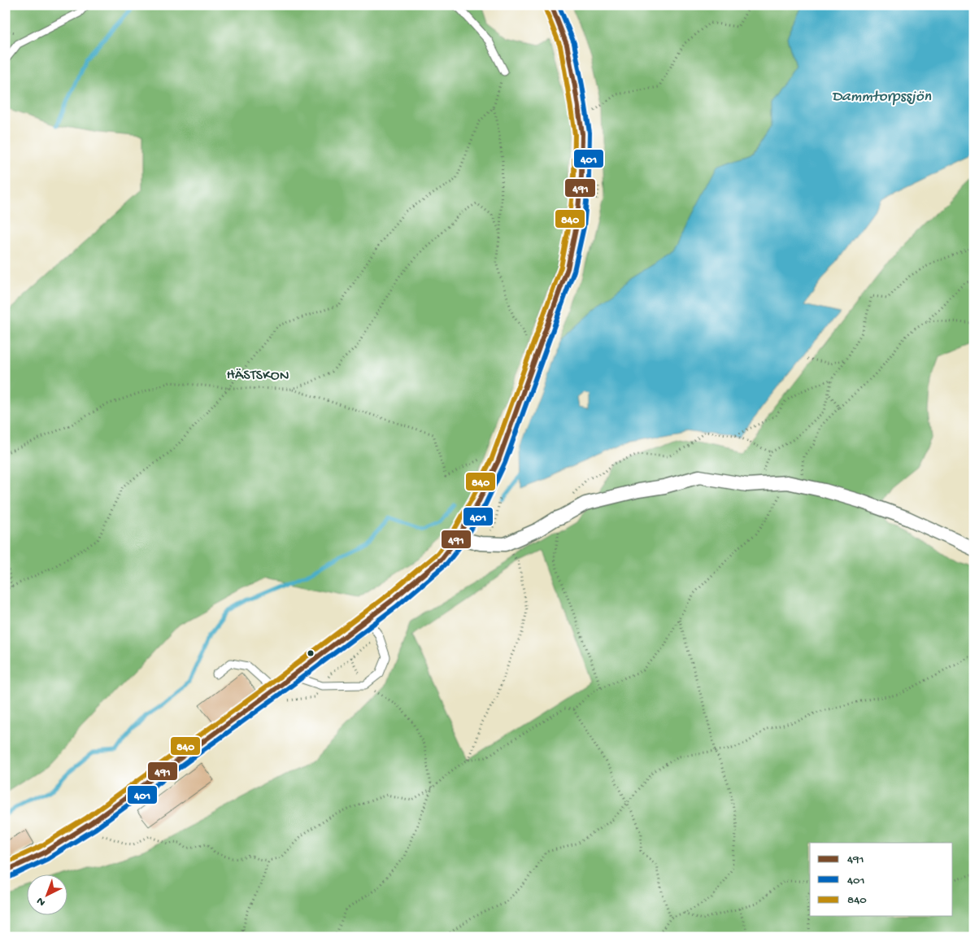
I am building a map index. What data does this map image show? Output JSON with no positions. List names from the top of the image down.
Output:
{
  "streets": {
    "path": ["HÄSTSKON"]
  },
  "water": ["Dammtorpssjön"],
  "lines": ["transit line 491", "transit line 401", "transit line 840"],
  "legend": ["491", "401", "840"],
  "north": "bottom left"
}
